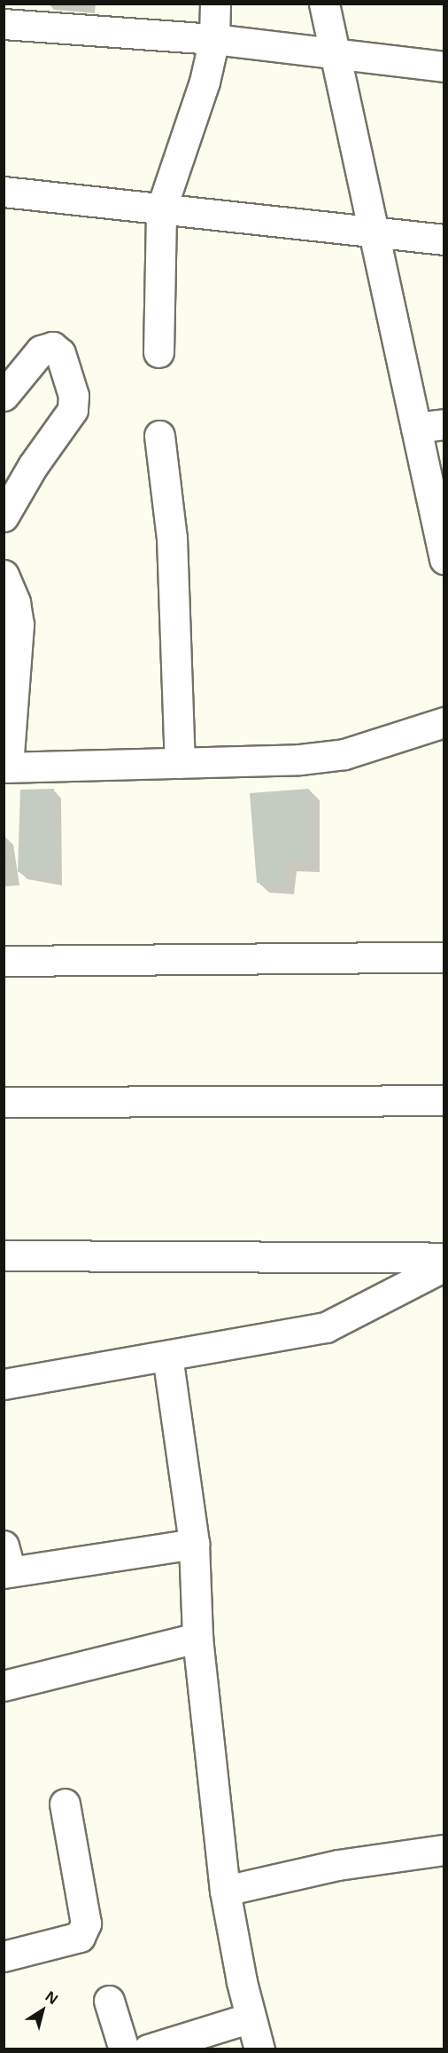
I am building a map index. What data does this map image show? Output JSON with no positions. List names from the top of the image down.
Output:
{
  "north": "top right"
}
